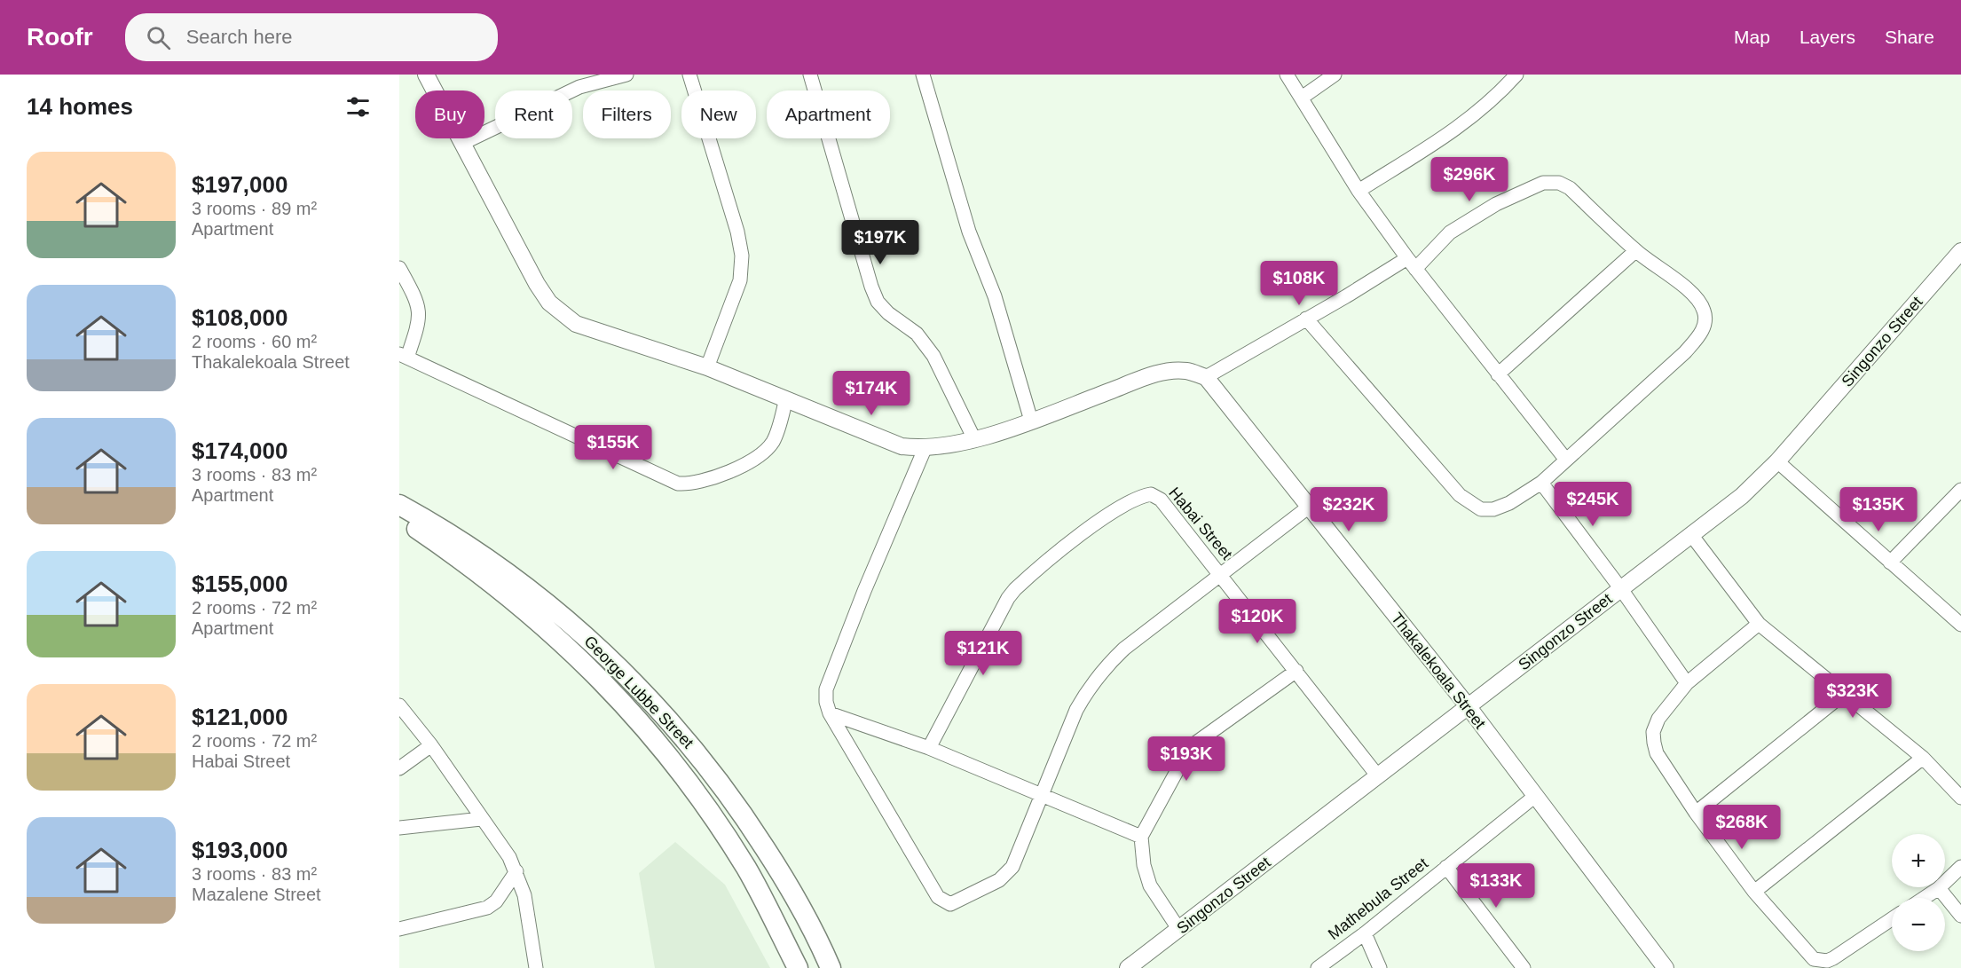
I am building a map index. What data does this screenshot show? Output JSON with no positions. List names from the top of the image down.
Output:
{
  "streets": {
    "main road": ["George Lubbe Street"],
    "street": [
      "Singonzo Street",
      "Habai Street",
      "Thakalekoala Street",
      "Mathebula Street"
    ]
  },
  "crossings": [
    ["Singonzo Street", "Habai Street"],
    ["Singonzo Street", "Thakalekoala Street"],
    ["Thakalekoala Street", "Mathebula Street"]
  ],
  "page": {
    "header": "Roofr",
    "search": "Search here",
    "nav": ["Map", "Layers", "Share"],
    "heading": "14 homes",
    "chip": [
      "Buy",
      "Rent",
      "Filters",
      "New",
      "Apartment"
    ],
    "list": [
      {
        "name": "$197,000",
        "note": "3 rooms · 89 m² · Apartment"
      },
      {
        "name": "$108,000",
        "note": "2 rooms · 60 m² · Thakalekoala Street"
      },
      {
        "name": "$174,000",
        "note": "3 rooms · 83 m² · Apartment"
      },
      {
        "name": "$155,000",
        "note": "2 rooms · 72 m² · Apartment"
      },
      {
        "name": "$121,000",
        "note": "2 rooms · 72 m² · Habai Street"
      },
      {
        "name": "$193,000",
        "note": "3 rooms · 83 m² · Mazalene Street"
      }
    ],
    "price": [
      "$296K",
      "$197K",
      "$108K",
      "$174K",
      "$155K",
      "$245K",
      "$232K",
      "$135K",
      "$120K",
      "$121K",
      "$323K",
      "$193K",
      "$268K",
      "$133K"
    ],
    "map_buttons": ["+", "−"]
  }
}
